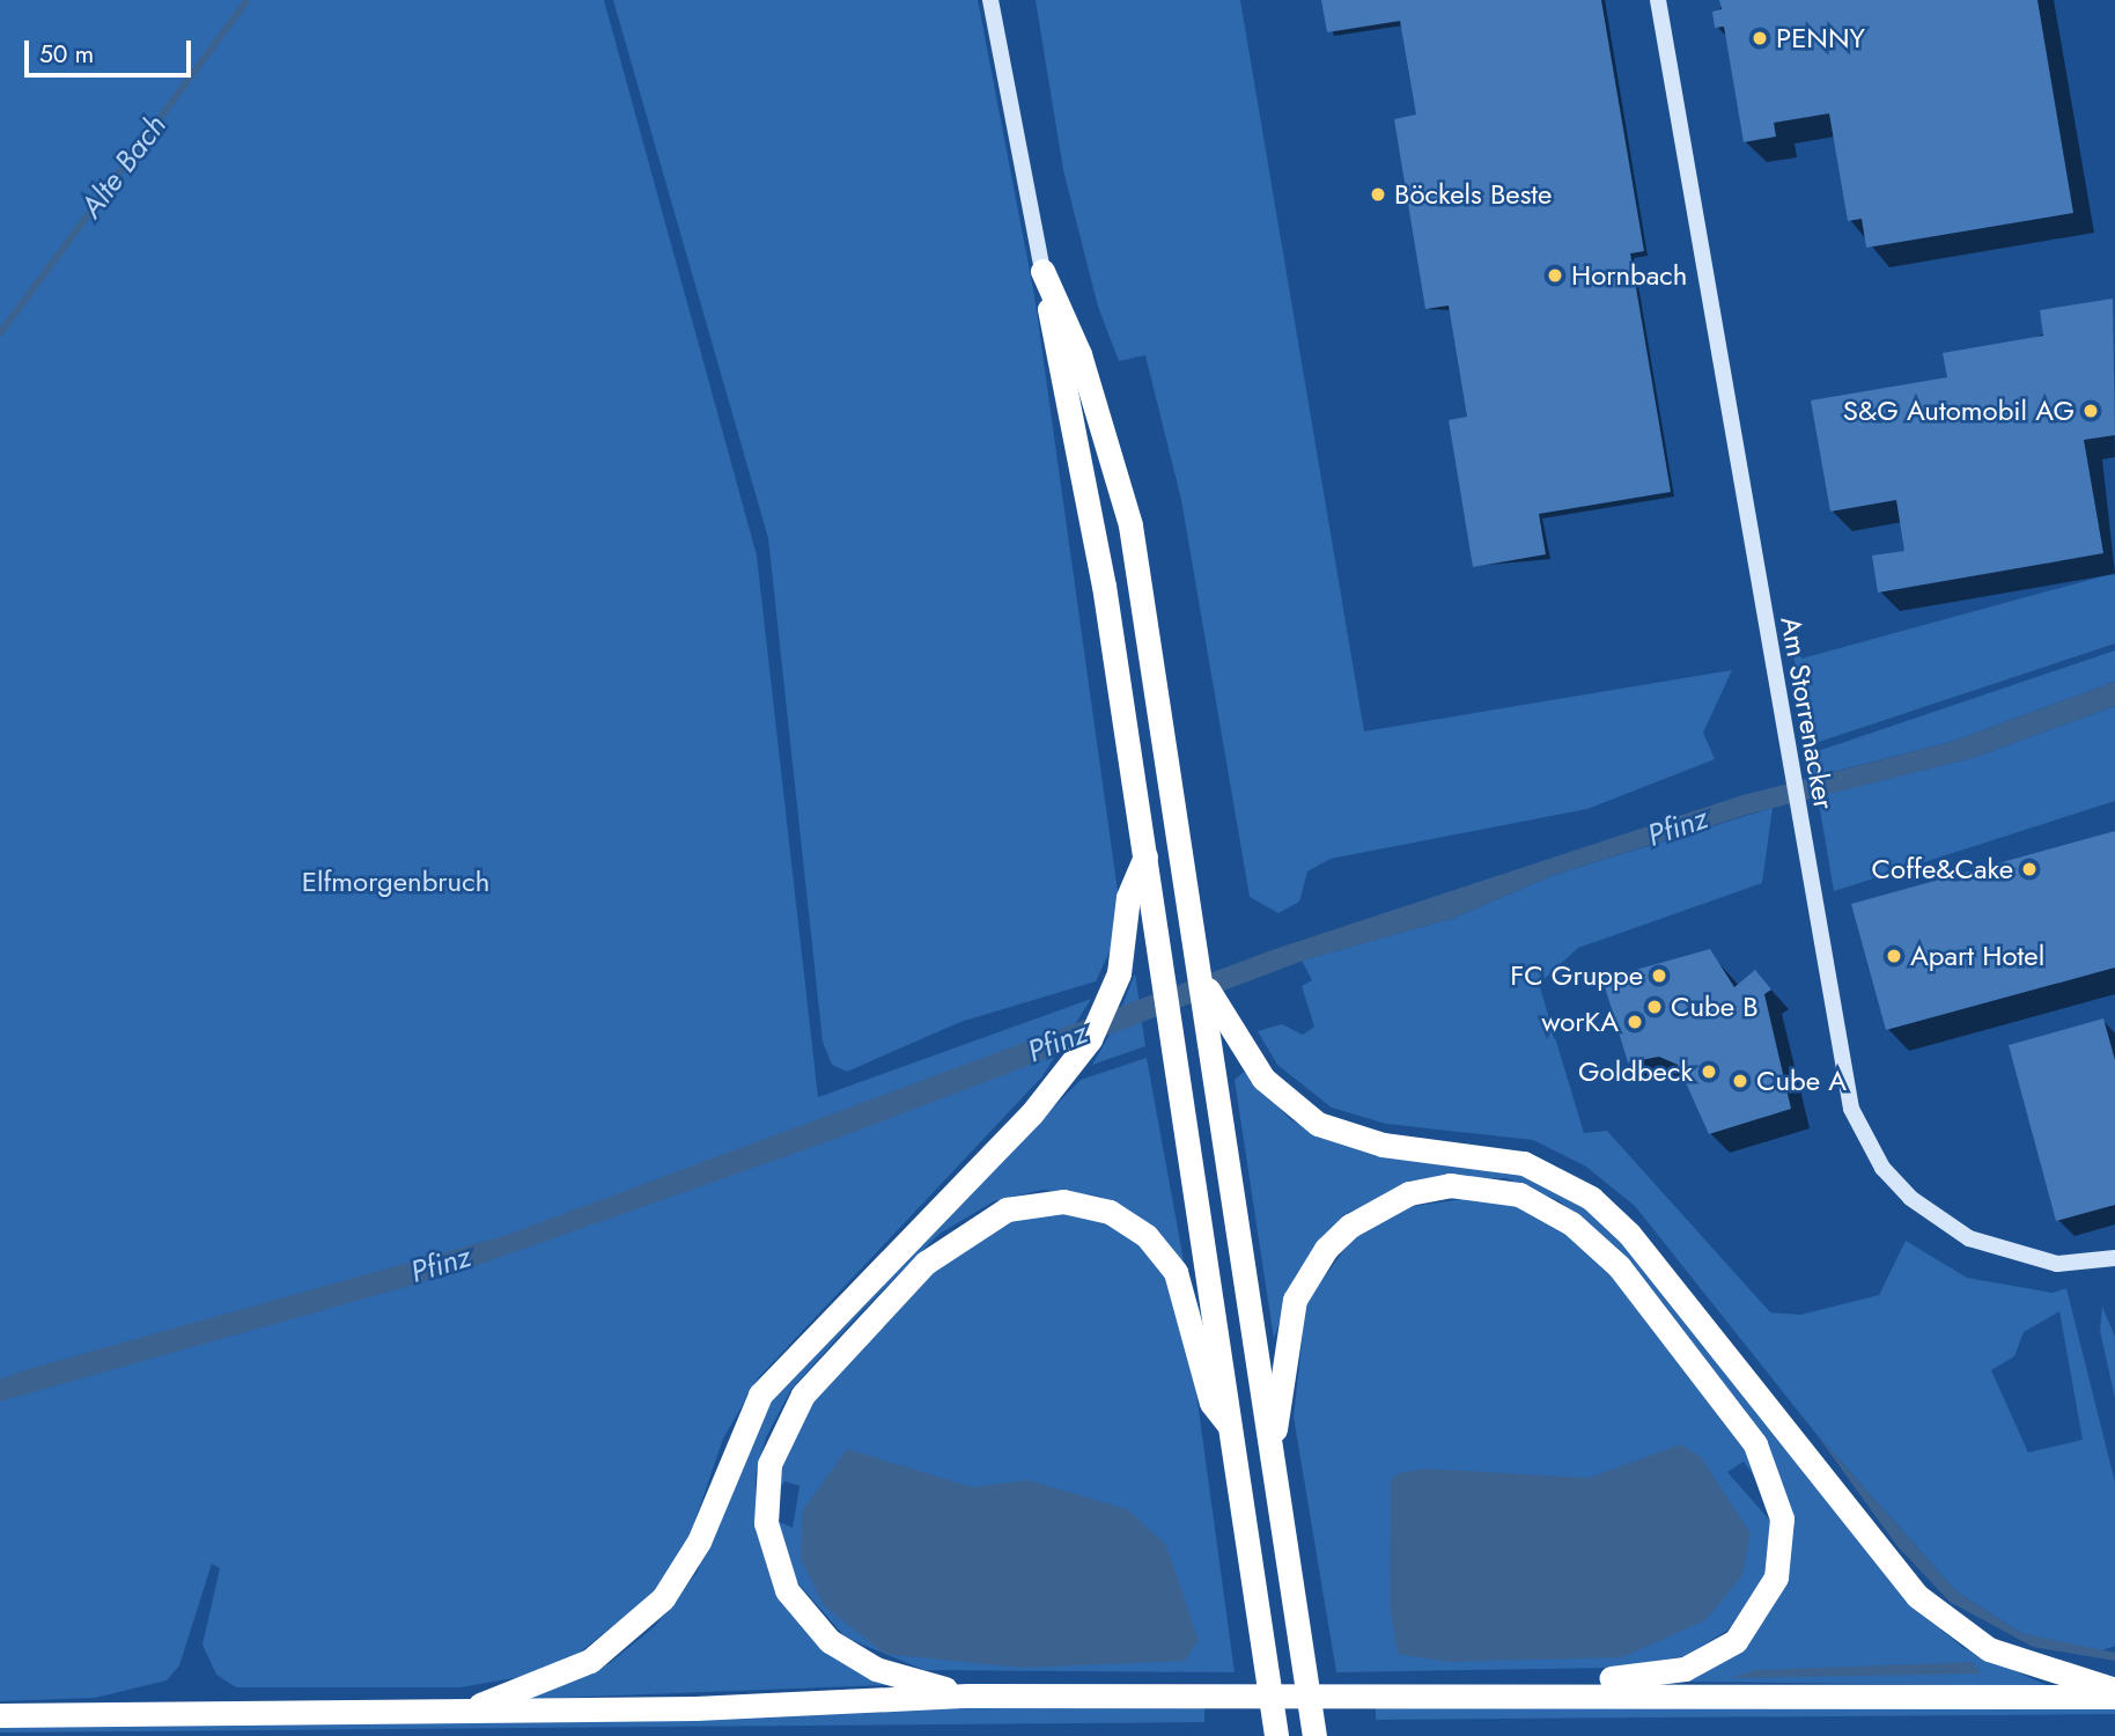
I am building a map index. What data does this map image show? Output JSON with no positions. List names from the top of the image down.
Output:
{
  "streets": {
    "street": ["Am Storrenacker"]
  },
  "water": ["Alte Bach", "Pfinz"],
  "parks": ["Elfmorgenbruch"],
  "places": [
    "PENNY",
    "Böckels Beste",
    "Hornbach",
    "S&G Automobil AG",
    "Coffe&Cake",
    "Apart Hotel",
    "FC Gruppe",
    "Cube B",
    "worKA",
    "Goldbeck",
    "Cube A"
  ],
  "scale_bar": "50 m"
}
